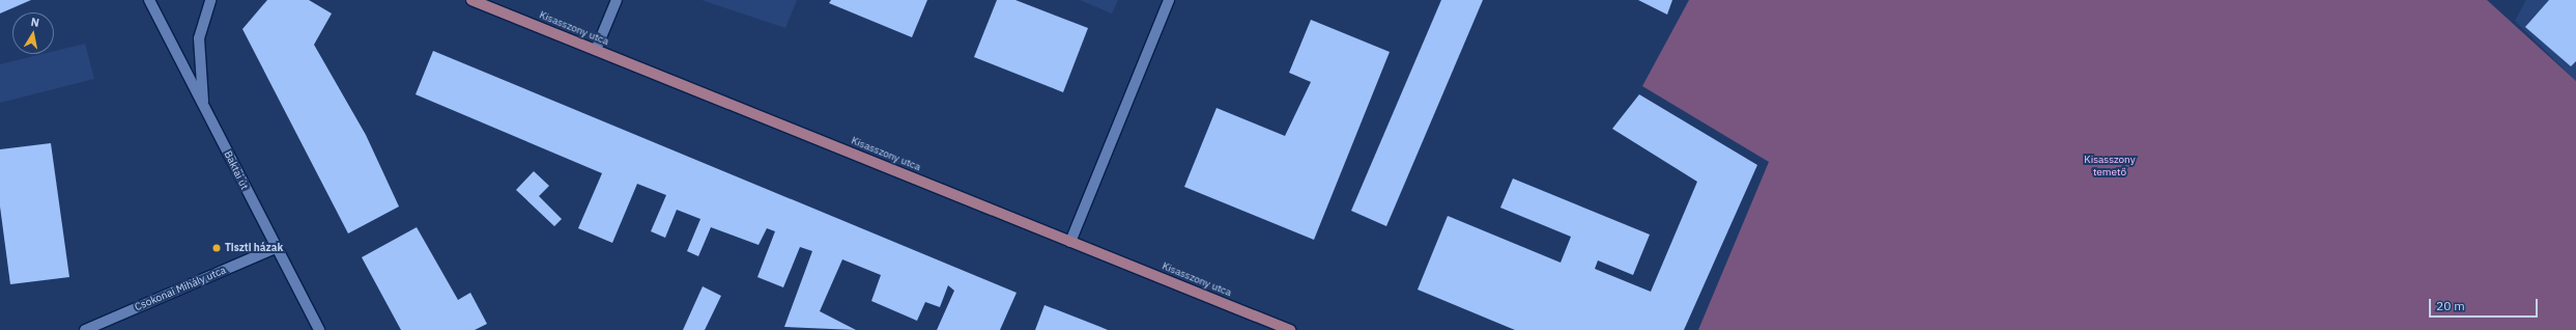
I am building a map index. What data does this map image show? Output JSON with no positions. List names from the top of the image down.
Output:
{
  "streets": {
    "main road": ["Kisasszony utca"],
    "street": ["Baktai út", "Csokonai Mihály utca"]
  },
  "crossings": [
    ["Baktai út", "Csokonai Mihály utca"]
  ],
  "parks": ["Kisasszony temető"],
  "places": ["Tiszti házak"],
  "scale_bar": "20 m",
  "north": "top"
}
